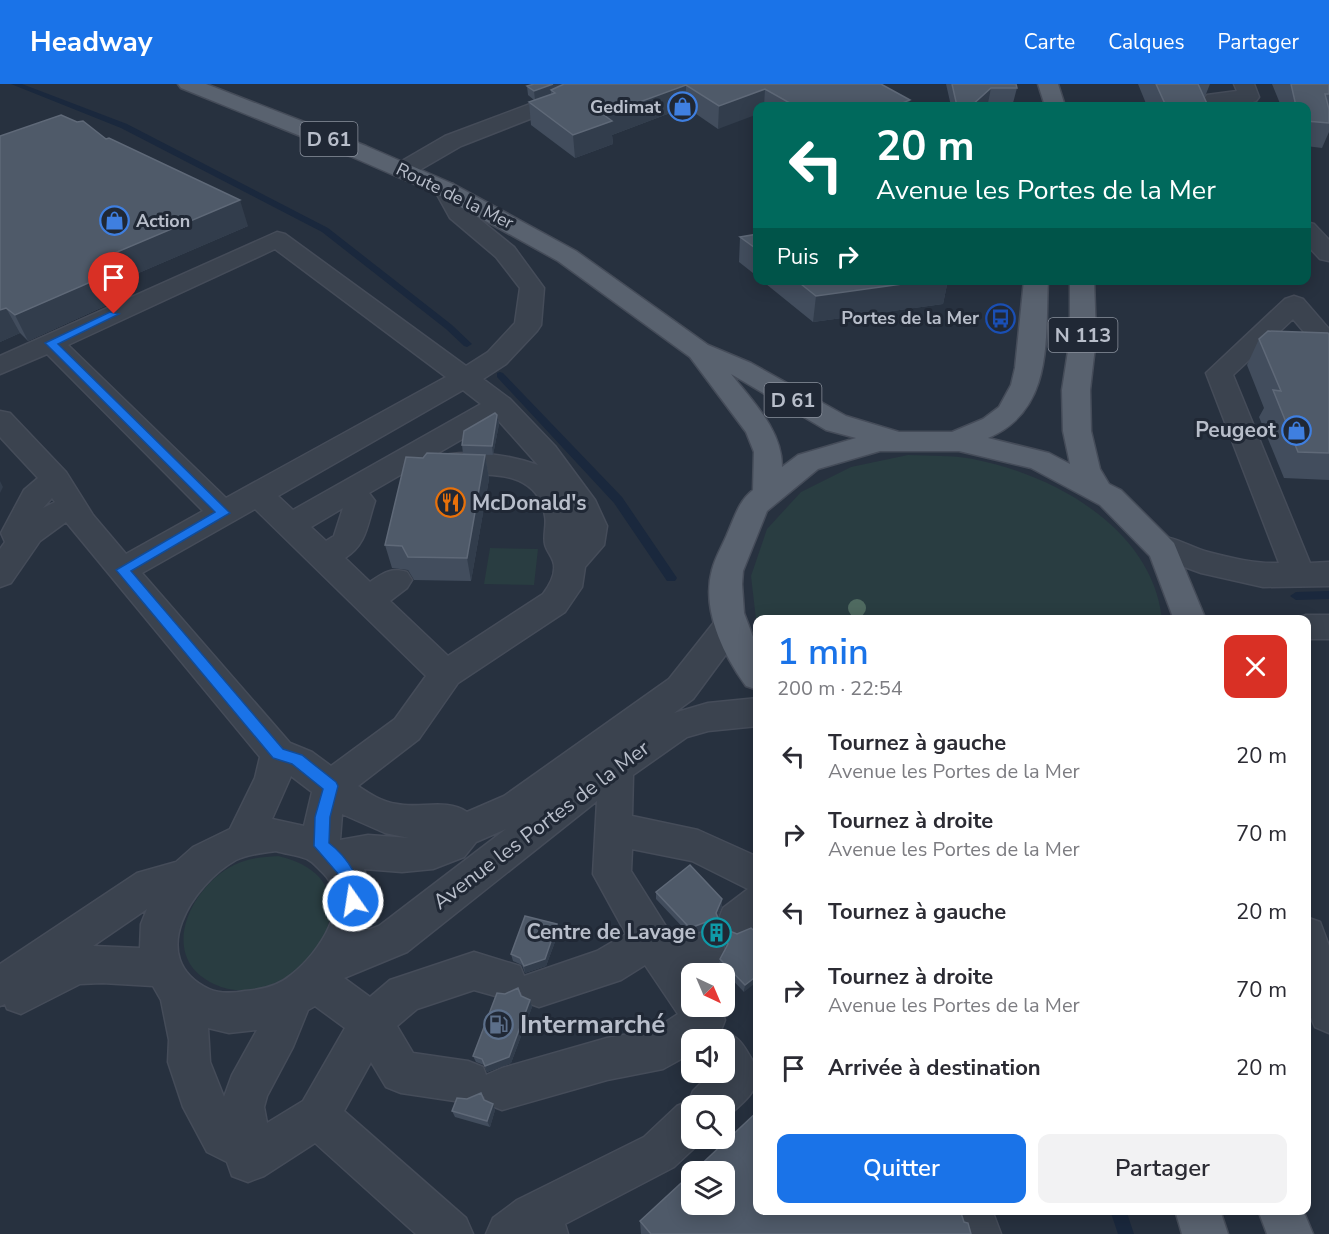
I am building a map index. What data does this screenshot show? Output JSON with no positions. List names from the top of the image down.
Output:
{
  "streets": {
    "main road": ["D 61", "Route de la Mer", "N 113"],
    "street": ["Avenue les Portes de la Mer"]
  },
  "places": {
    "shop": ["Gedimat", "Action", "Peugeot"],
    "bus stop": ["Portes de la Mer"],
    "restaurant": ["McDonald's"],
    "building": ["Centre de Lavage"],
    "fuel station": ["Intermarché"]
  },
  "north": "bottom right",
  "page": {
    "header": "Headway",
    "nav": ["Carte", "Calques", "Partager"],
    "turn": ["20 m", "Avenue les Portes de la Mer"],
    "then": "Puis",
    "heading": ["1 min", "200 m · 22:54"],
    "list": [
      {
        "name": "Tournez à gauche",
        "note": "Avenue les Portes de la Mer",
        "value": "20 m"
      },
      {
        "name": "Tournez à droite",
        "note": "Avenue les Portes de la Mer",
        "value": "70 m"
      },
      {
        "name": "Tournez à gauche",
        "value": "20 m"
      },
      {
        "name": "Tournez à droite",
        "note": "Avenue les Portes de la Mer",
        "value": "70 m"
      },
      {
        "name": "Arrivée à destination",
        "value": "20 m"
      }
    ],
    "buttons": ["Quitter", "Partager"]
  }
}
